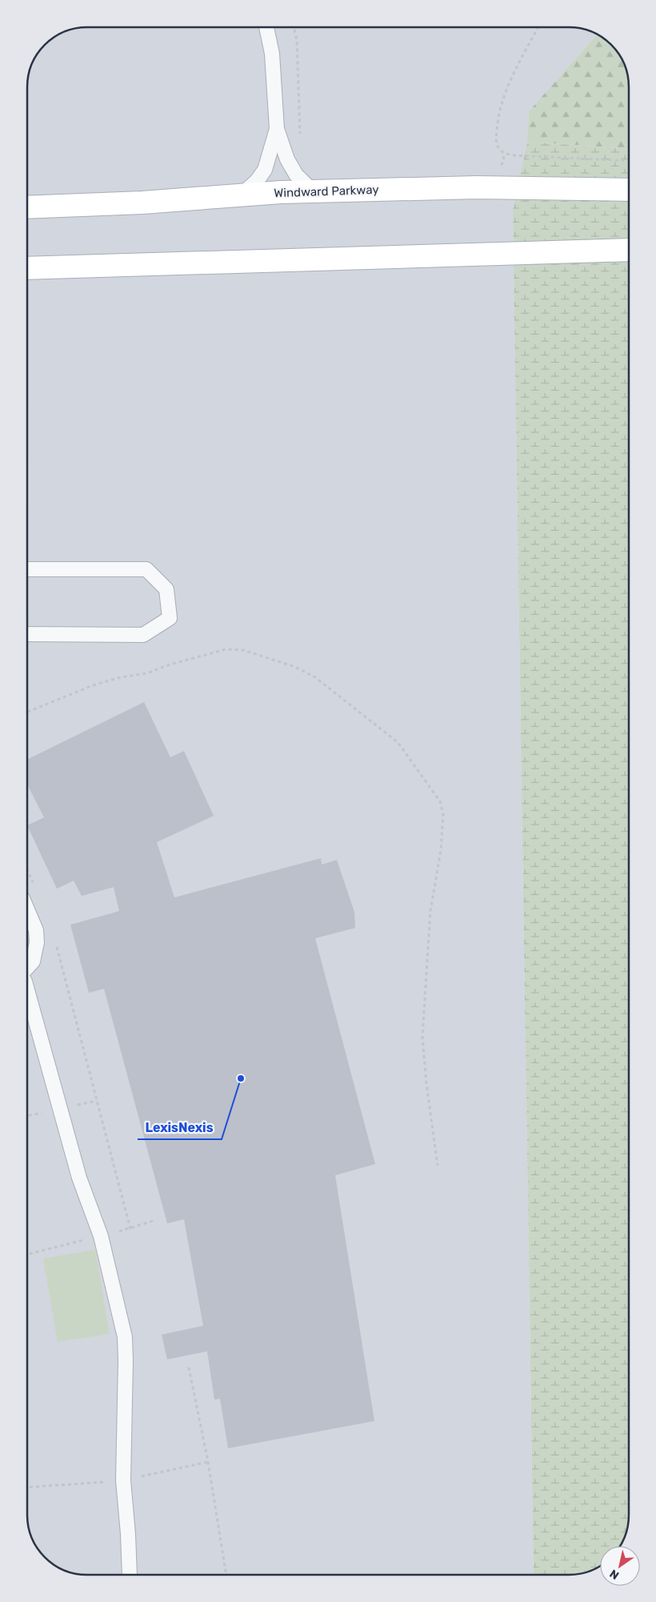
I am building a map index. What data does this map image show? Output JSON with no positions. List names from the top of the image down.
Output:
{
  "streets": {
    "main road": ["Windward Parkway"]
  },
  "places": ["LexisNexis"],
  "north": "bottom left"
}
